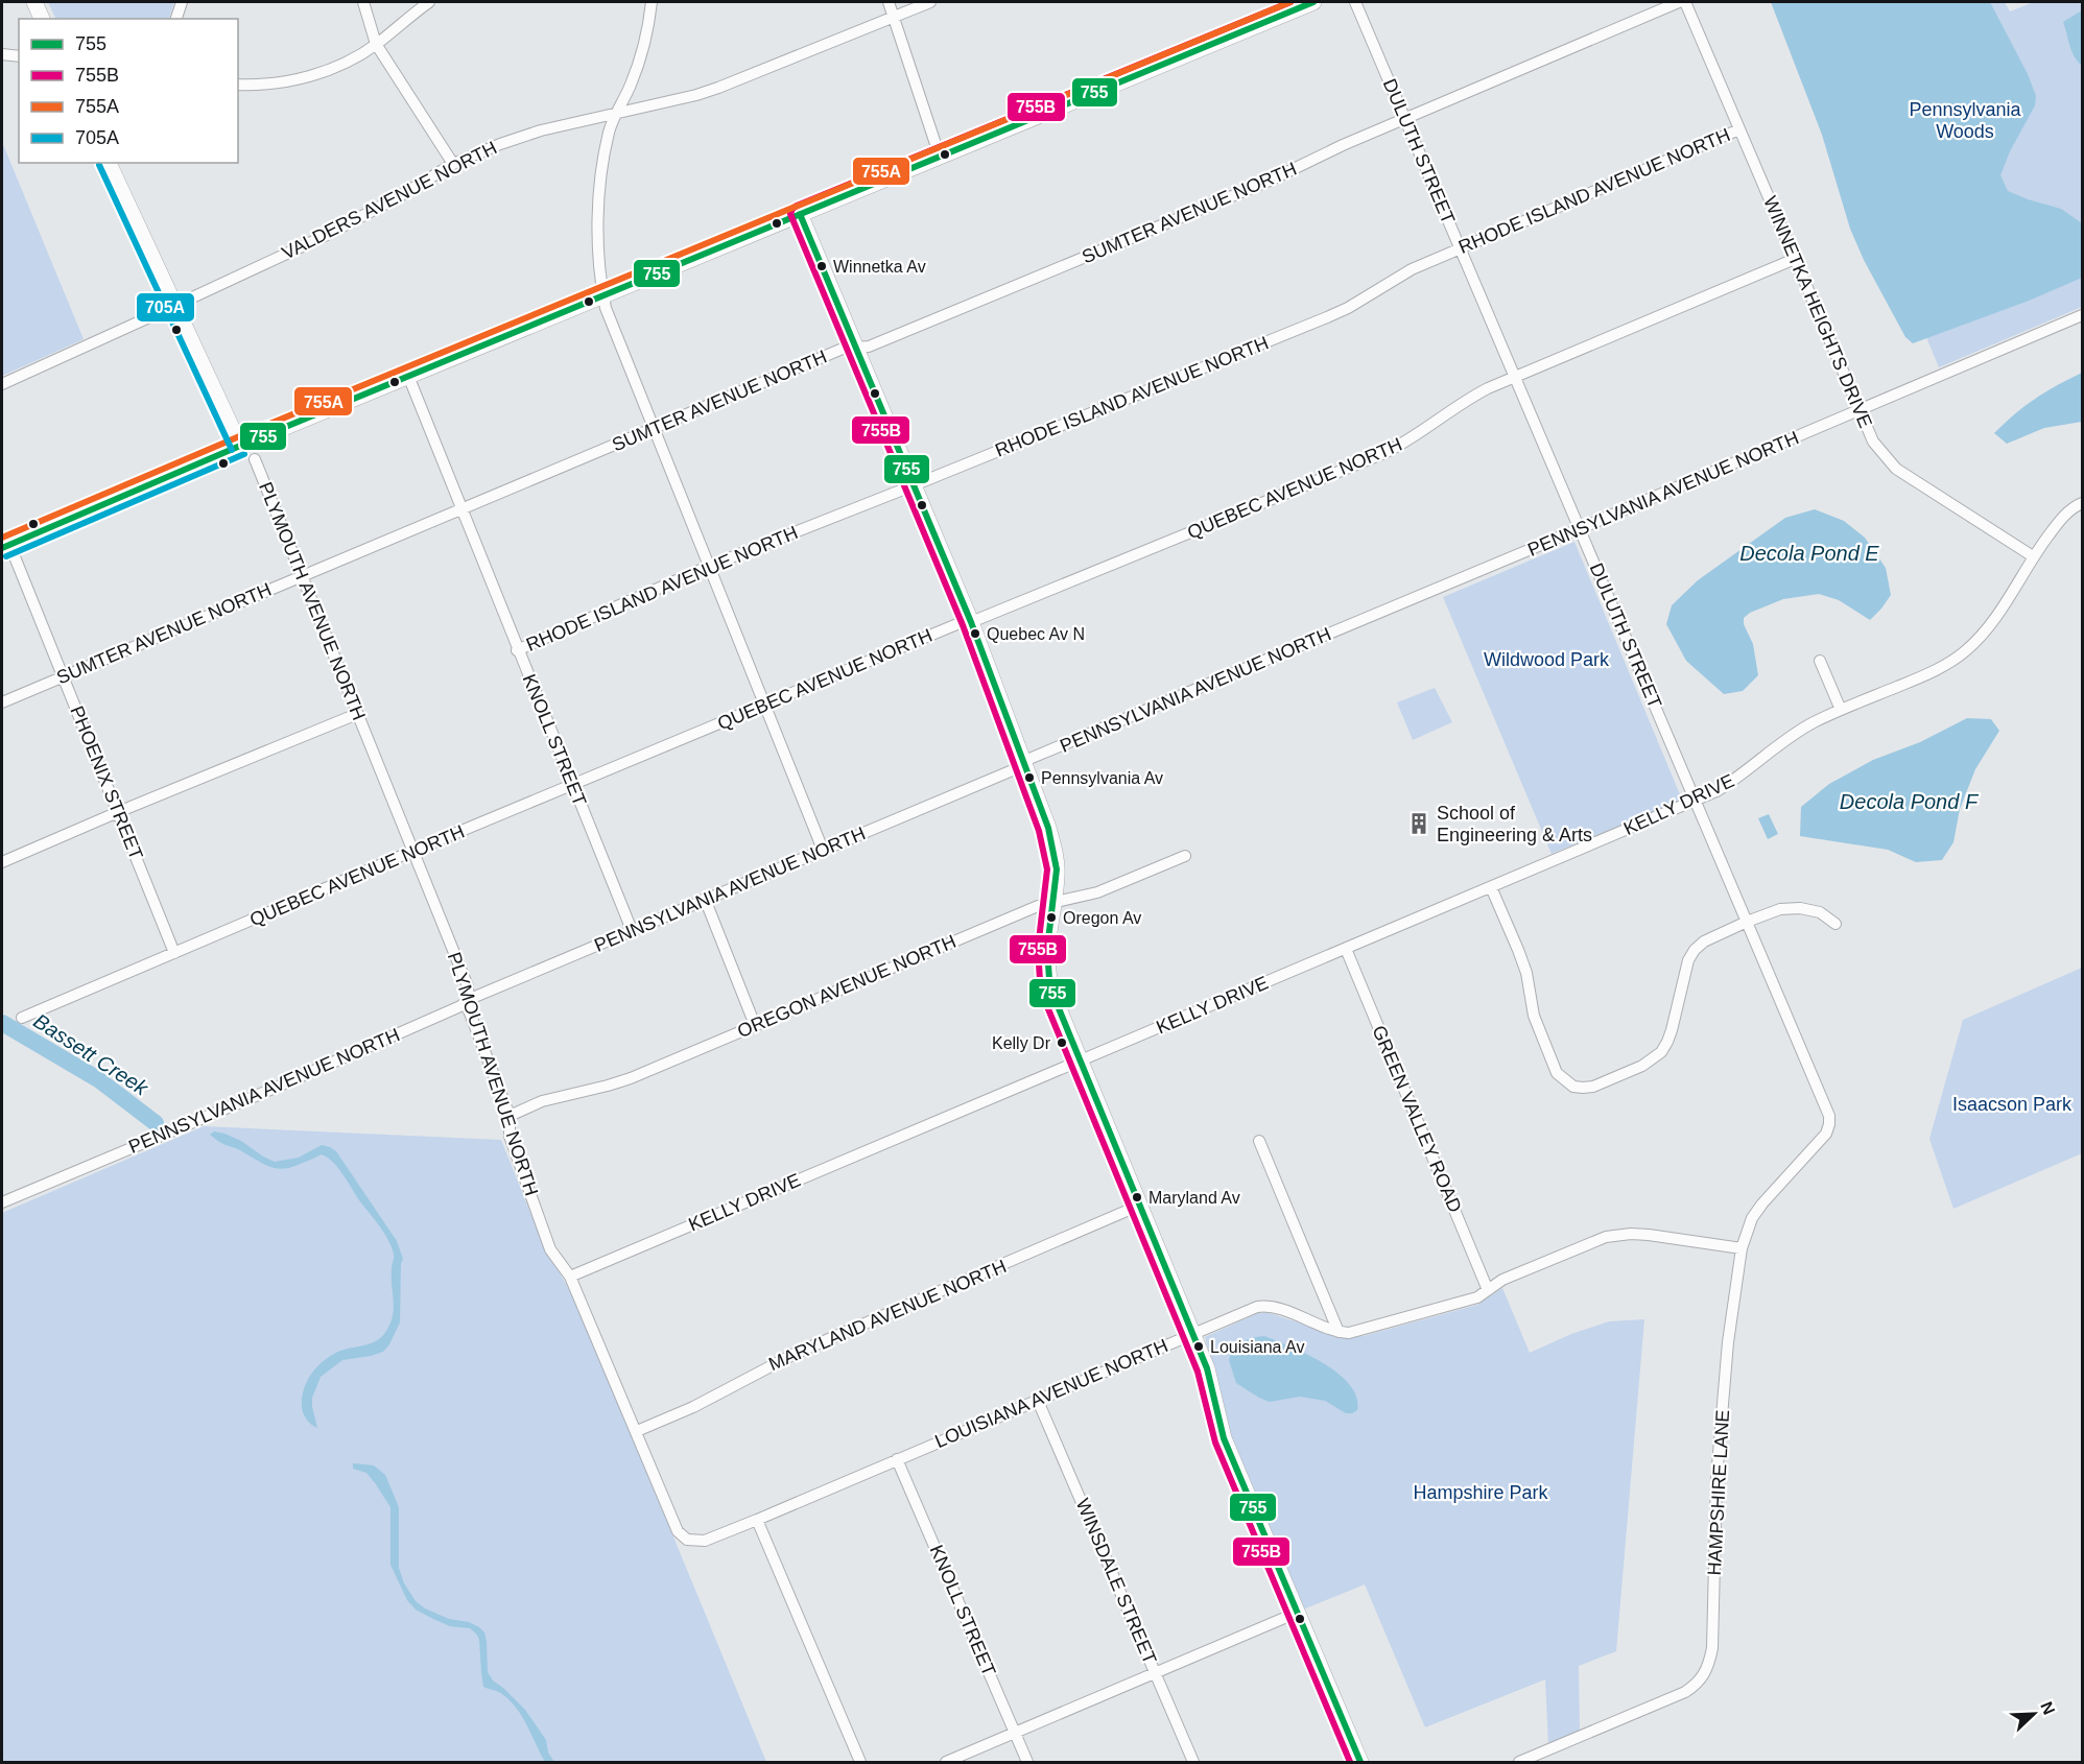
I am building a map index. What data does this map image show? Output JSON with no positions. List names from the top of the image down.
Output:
{
  "streets": {
    "street": [
      "DULUTH STREET",
      "RHODE ISLAND AVENUE NORTH",
      "VALDERS AVENUE NORTH",
      "SUMTER AVENUE NORTH",
      "WINNETKA HEIGHTS DRIVE",
      "QUEBEC AVENUE NORTH",
      "PENNSYLVANIA AVENUE NORTH",
      "PLYMOUTH AVENUE NORTH",
      "KNOLL STREET",
      "PHOENIX STREET",
      "KELLY DRIVE",
      "OREGON AVENUE NORTH",
      "GREEN VALLEY ROAD",
      "MARYLAND AVENUE NORTH",
      "LOUISIANA AVENUE NORTH",
      "HAMPSHIRE LANE",
      "WINSDALE STREET"
    ]
  },
  "crossings": [
    ["DULUTH STREET", "RHODE ISLAND AVENUE NORTH"],
    ["DULUTH STREET", "SUMTER AVENUE NORTH"],
    ["DULUTH STREET", "QUEBEC AVENUE NORTH"],
    ["DULUTH STREET", "PENNSYLVANIA AVENUE NORTH"],
    ["DULUTH STREET", "KELLY DRIVE"],
    ["DULUTH STREET", "HAMPSHIRE LANE"],
    ["RHODE ISLAND AVENUE NORTH", "WINNETKA HEIGHTS DRIVE"],
    ["RHODE ISLAND AVENUE NORTH", "KNOLL STREET"],
    ["SUMTER AVENUE NORTH", "PLYMOUTH AVENUE NORTH"],
    ["SUMTER AVENUE NORTH", "KNOLL STREET"],
    ["SUMTER AVENUE NORTH", "PHOENIX STREET"],
    ["WINNETKA HEIGHTS DRIVE", "QUEBEC AVENUE NORTH"],
    ["WINNETKA HEIGHTS DRIVE", "PENNSYLVANIA AVENUE NORTH"],
    ["WINNETKA HEIGHTS DRIVE", "KELLY DRIVE"],
    ["QUEBEC AVENUE NORTH", "PLYMOUTH AVENUE NORTH"],
    ["QUEBEC AVENUE NORTH", "KNOLL STREET"],
    ["QUEBEC AVENUE NORTH", "PHOENIX STREET"],
    ["PENNSYLVANIA AVENUE NORTH", "PLYMOUTH AVENUE NORTH"],
    ["PENNSYLVANIA AVENUE NORTH", "KNOLL STREET"],
    ["PLYMOUTH AVENUE NORTH", "KELLY DRIVE"],
    ["PLYMOUTH AVENUE NORTH", "OREGON AVENUE NORTH"],
    ["PLYMOUTH AVENUE NORTH", "MARYLAND AVENUE NORTH"],
    ["PLYMOUTH AVENUE NORTH", "LOUISIANA AVENUE NORTH"],
    ["KNOLL STREET", "LOUISIANA AVENUE NORTH"],
    ["KELLY DRIVE", "GREEN VALLEY ROAD"],
    ["GREEN VALLEY ROAD", "LOUISIANA AVENUE NORTH"],
    ["LOUISIANA AVENUE NORTH", "HAMPSHIRE LANE"],
    ["LOUISIANA AVENUE NORTH", "WINSDALE STREET"]
  ],
  "water": ["Decola Pond E", "Decola Pond F", "Bassett Creek"],
  "parks": [
    "Pennsylvania Woods",
    "Wildwood Park",
    "Isaacson Park",
    "Hampshire Park"
  ],
  "places": {
    "other": [
      "Winnetka Av",
      "Quebec Av N",
      "Pennsylvania Av",
      "Oregon Av",
      "Kelly Dr",
      "Maryland Av",
      "Louisiana Av"
    ],
    "building": ["School of Engineering & Arts"]
  },
  "lines": [
    "transit line 755",
    "transit line 755B",
    "transit line 755A",
    "transit line 705A"
  ],
  "legend": [
    "755",
    "755B",
    "755A",
    "705A"
  ],
  "north": "top right"
}
